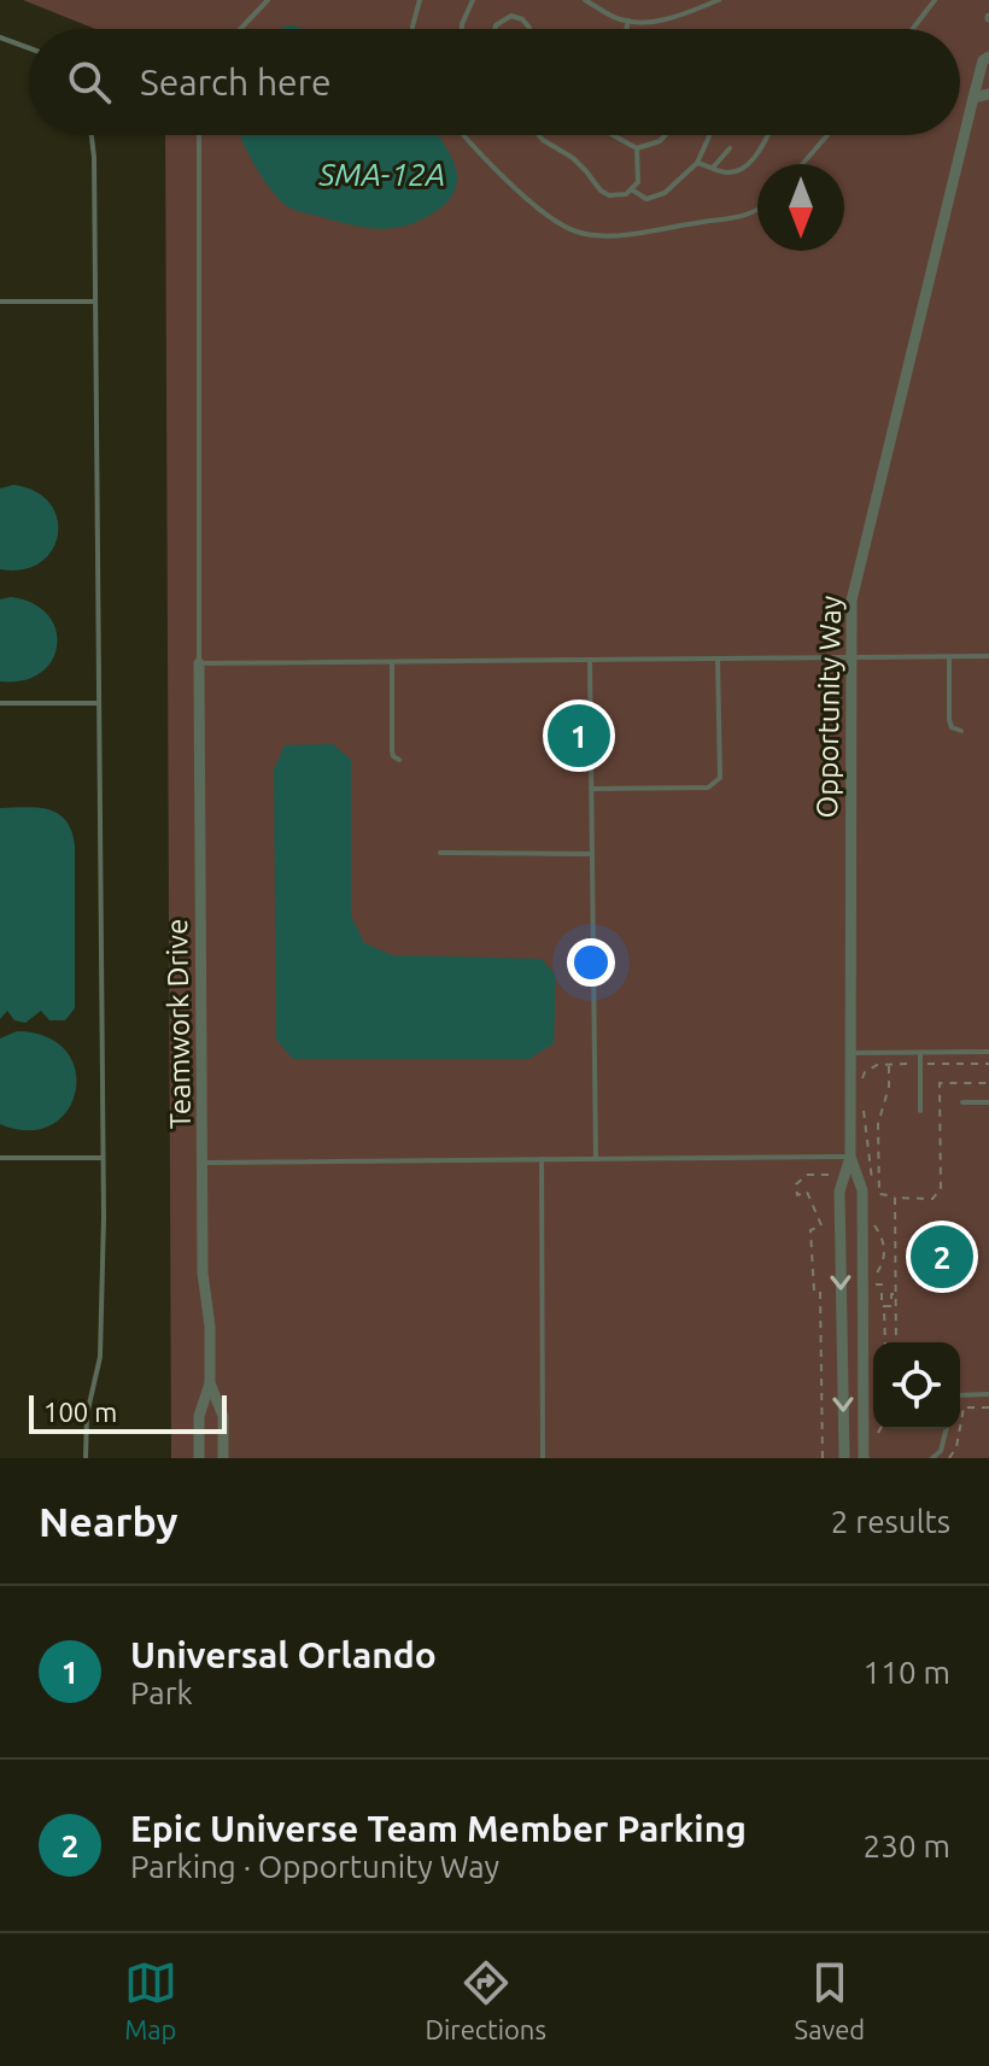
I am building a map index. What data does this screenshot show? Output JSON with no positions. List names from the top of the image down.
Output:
{
  "streets": {
    "street": ["Opportunity Way", "Teamwork Drive"]
  },
  "water": ["SMA-12A"],
  "scale_bar": "100 m",
  "north": "bottom",
  "page": {
    "search": "Search here",
    "pins": ["1", "2"],
    "scale": "100 m",
    "heading": ["Nearby", "2 results"],
    "list": [
      {
        "mark": "1",
        "name": "Universal Orlando",
        "note": "Park",
        "value": "110 m"
      },
      {
        "mark": "2",
        "name": "Epic Universe Team Member Parking",
        "note": "Parking · Opportunity Way",
        "value": "230 m"
      }
    ],
    "nav": ["Map", "Directions", "Saved"]
  }
}
